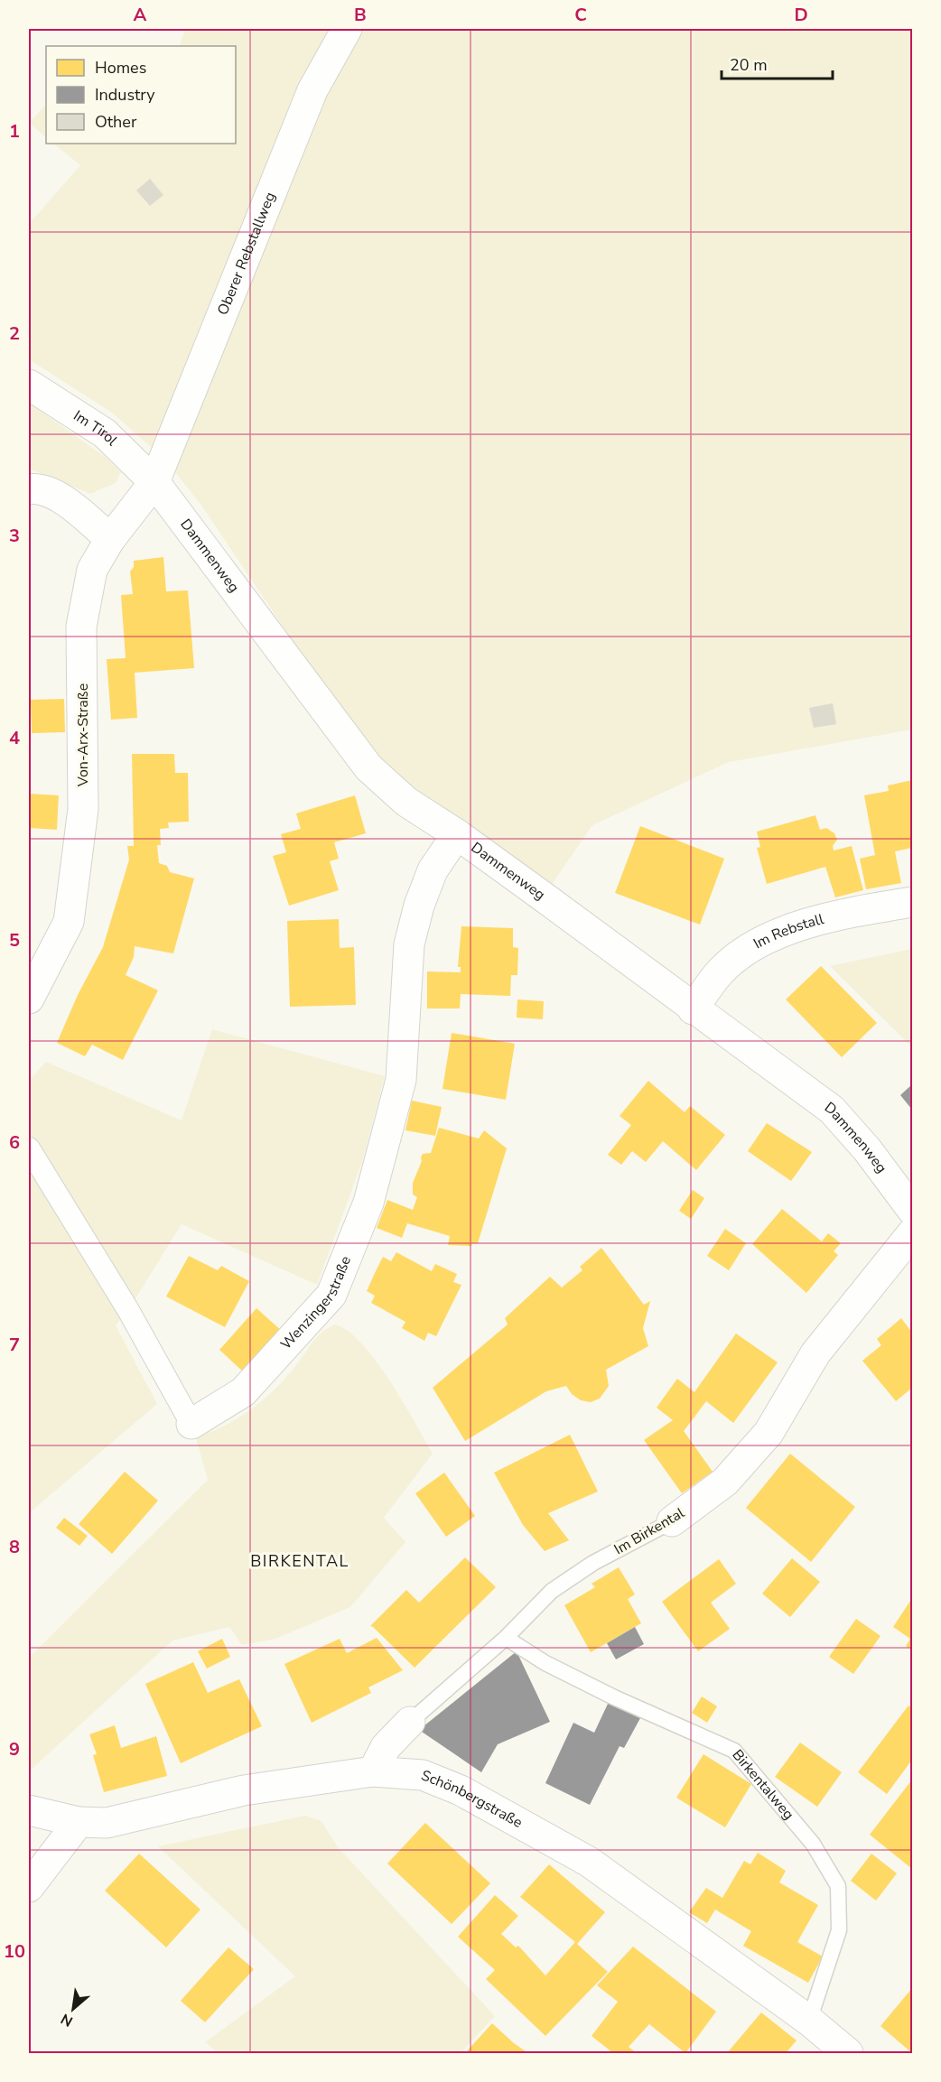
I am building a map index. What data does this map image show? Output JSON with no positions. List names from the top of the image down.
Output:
{
  "streets": {
    "street": [
      "Oberer Rebstallweg",
      "Im Tirol",
      "Dammenweg",
      "Von-Arx-Straße",
      "Im Rebstall",
      "Wenzingerstraße",
      "Im Birkental",
      "Schönbergstraße"
    ],
    "lane": ["Birkentalweg"]
  },
  "crossings": [
    ["Oberer Rebstallweg", "Im Tirol"],
    ["Oberer Rebstallweg", "Dammenweg"],
    ["Oberer Rebstallweg", "Von-Arx-Straße"],
    ["Im Tirol", "Dammenweg"],
    ["Im Tirol", "Von-Arx-Straße"],
    ["Dammenweg", "Von-Arx-Straße"],
    ["Dammenweg", "Im Rebstall"],
    ["Dammenweg", "Wenzingerstraße"],
    ["Im Birkental", "Birkentalweg"],
    ["Im Birkental", "Schönbergstraße"],
    ["Birkentalweg", "Schönbergstraße"]
  ],
  "districts": ["BIRKENTAL"],
  "legend": ["Homes", "Industry", "Other"],
  "scale_bar": "20 m",
  "north": "bottom left",
  "grid": {
    "columns": [
      "A",
      "B",
      "C",
      "D"
    ],
    "rows": [
      "1",
      "2",
      "3",
      "4",
      "5",
      "6",
      "7",
      "8",
      "9",
      "10"
    ]
  }
}
